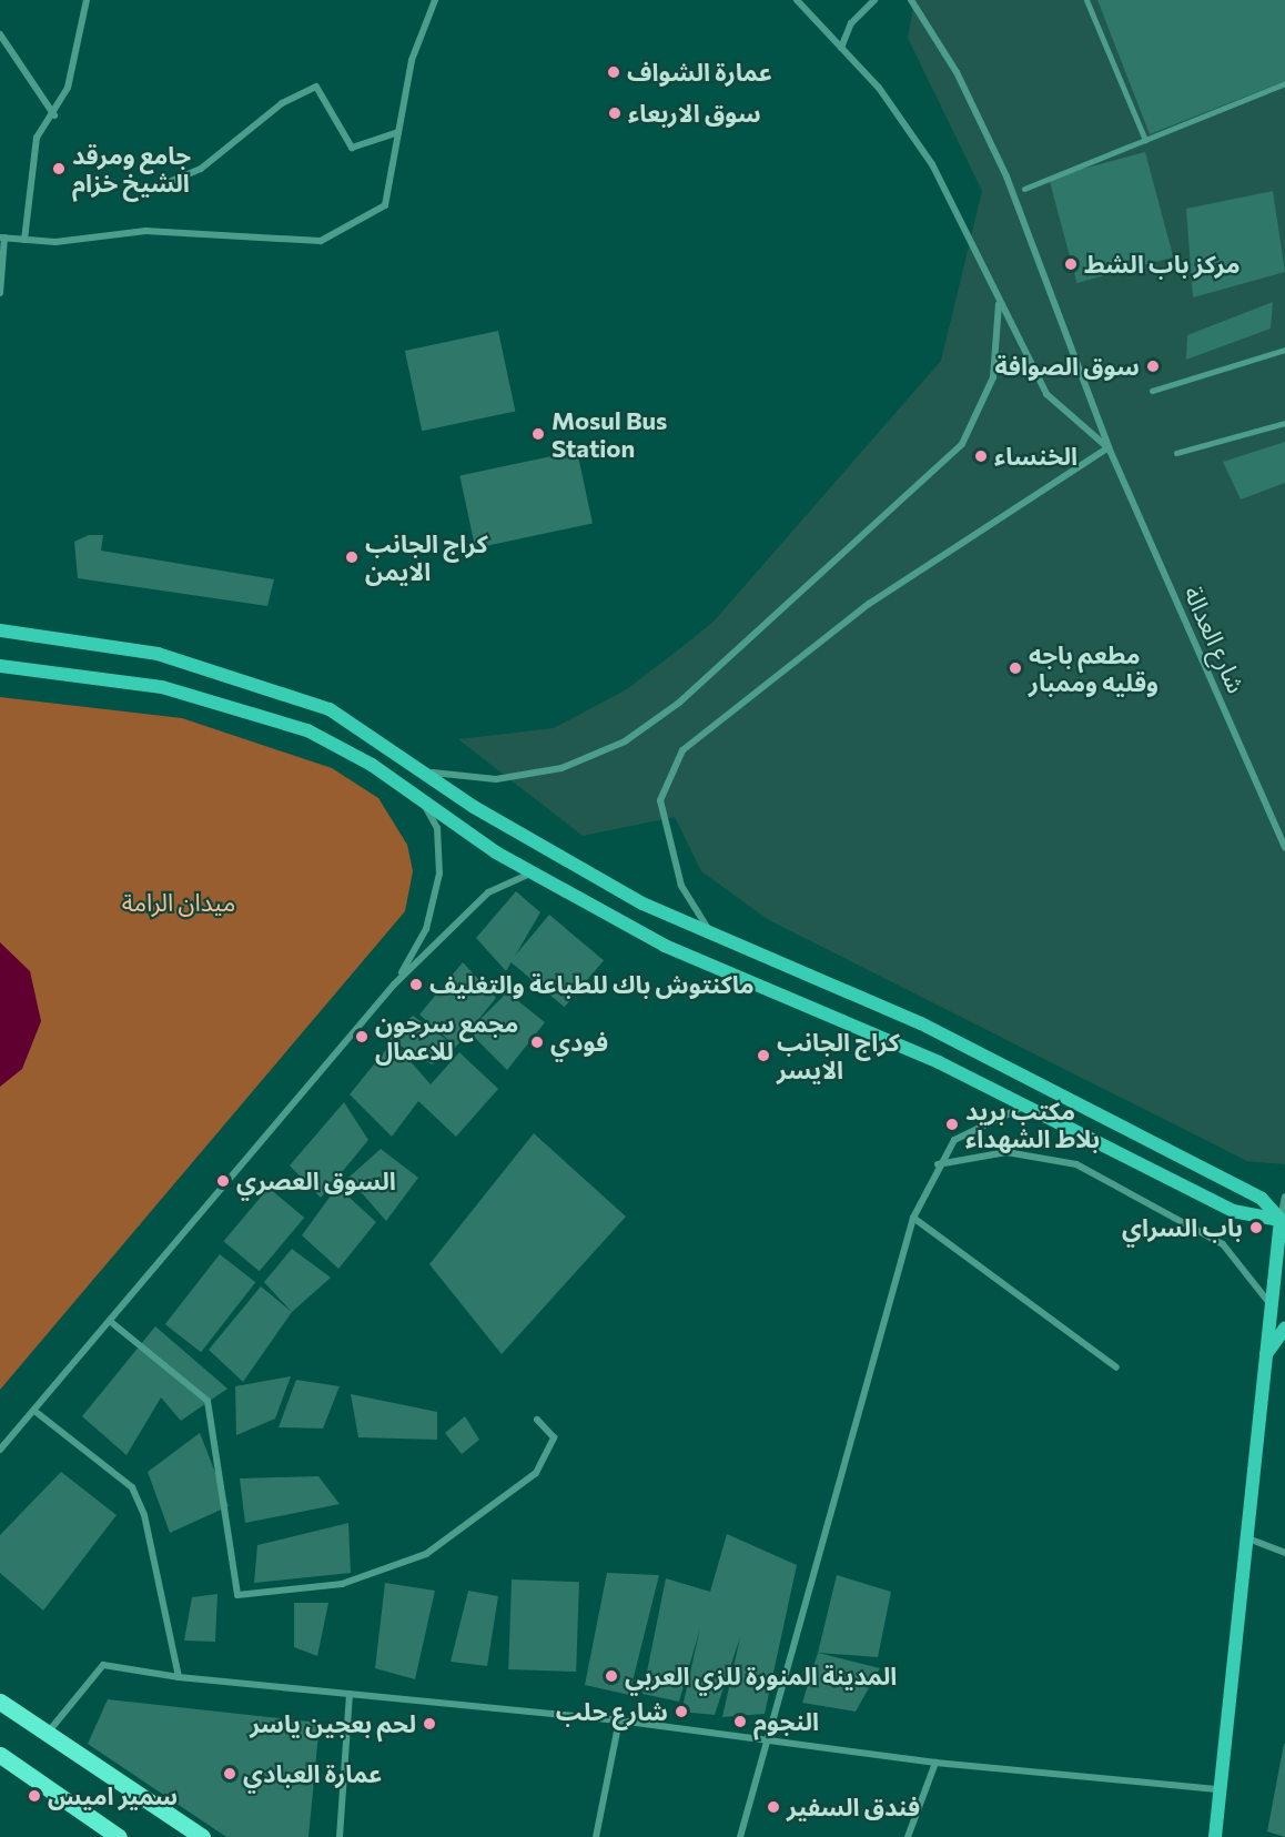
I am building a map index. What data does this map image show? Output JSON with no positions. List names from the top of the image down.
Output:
{
  "streets": {
    "street": ["شارع العدالة"]
  },
  "parks": ["ميدان الرامة"],
  "places": [
    "عمارة الشواف",
    "سوق الاربعاء",
    "جامع ومرقد الشيخ خزام",
    "مركز باب الشط",
    "سوق الصوافة",
    "Mosul Bus Station",
    "الخنساء",
    "كراج الجانب الايمن",
    "مطعم باجه وقليه وممبار",
    "ماكنتوش باك للطباعة والتغليف",
    "مجمع سرجون للاعمال",
    "فودي",
    "كراج الجانب الايسر",
    "مكتب بريد بلاط الشهداء",
    "السوق العصري",
    "باب السراي",
    "المدينة المنورة للزي العربي",
    "شارع حلب",
    "النجوم",
    "لحم بعجين ياسر",
    "عمارة العبادي",
    "سمير اميس",
    "فندق السفير"
  ]
}
